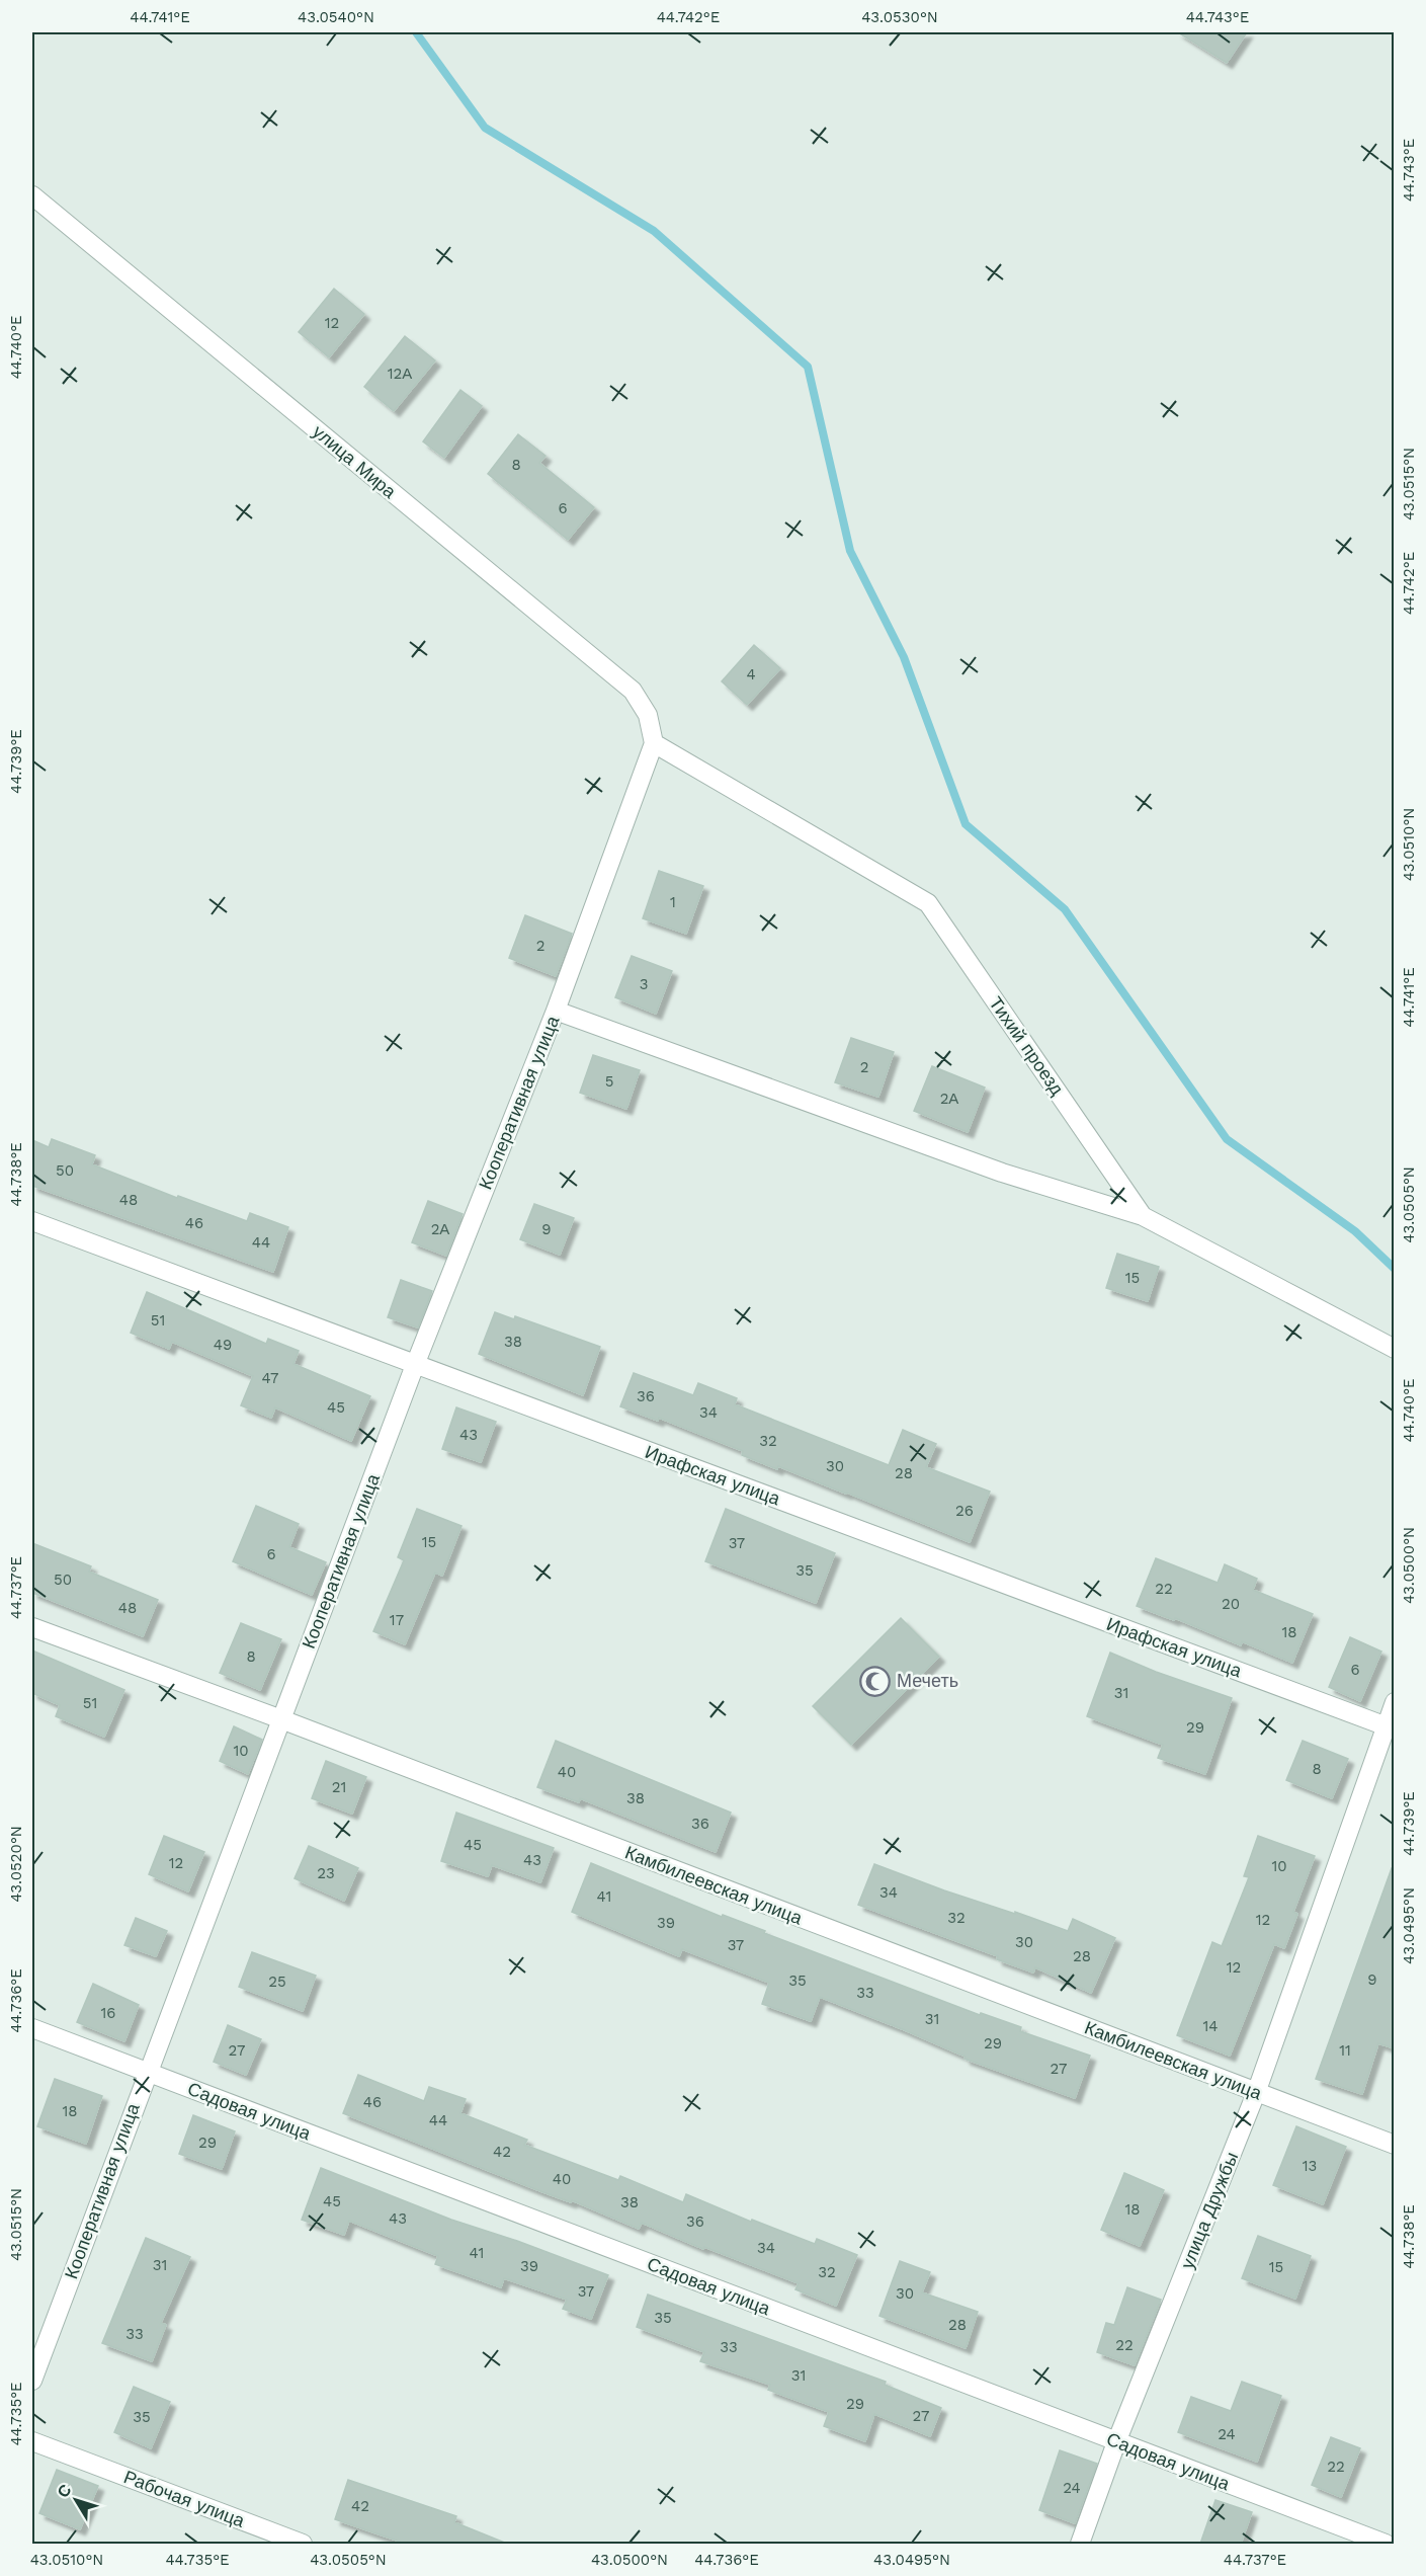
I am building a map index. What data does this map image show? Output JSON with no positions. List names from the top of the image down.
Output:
{
  "streets": {
    "street": [
      "улица Мира",
      "Тихий проезд",
      "Кооперативная улица",
      "Ирафская улица",
      "Камбилеевская улица",
      "Садовая улица",
      "улица Дружбы",
      "Рабочая улица"
    ]
  },
  "crossings": [
    ["улица Мира", "Тихий проезд"],
    ["улица Мира", "Кооперативная улица"],
    ["Тихий проезд", "Кооперативная улица"],
    ["Кооперативная улица", "Ирафская улица"],
    ["Кооперативная улица", "Камбилеевская улица"],
    ["Кооперативная улица", "Садовая улица"],
    ["Ирафская улица", "улица Дружбы"],
    ["Камбилеевская улица", "улица Дружбы"],
    ["Садовая улица", "улица Дружбы"]
  ],
  "places": {
    "mosque": ["Мечеть"]
  },
  "house_numbers": [
    "12",
    "12А",
    "8",
    "6",
    "4",
    "1",
    "2",
    "3",
    "2",
    "5",
    "2А",
    "50",
    "48",
    "46",
    "2А",
    "9",
    "44",
    "15",
    "51",
    "38",
    "49",
    "47",
    "36",
    "45",
    "34",
    "43",
    "32",
    "30",
    "28",
    "26",
    "15",
    "37",
    "6",
    "35",
    "50",
    "22",
    "20",
    "48",
    "17",
    "18",
    "8",
    "6",
    "31",
    "51",
    "29",
    "10",
    "8",
    "40",
    "21",
    "38",
    "36",
    "45",
    "43",
    "12",
    "10",
    "23",
    "34",
    "41",
    "32",
    "12",
    "39",
    "30",
    "37",
    "28",
    "12",
    "9",
    "35",
    "25",
    "33",
    "16",
    "31",
    "14",
    "29",
    "27",
    "11",
    "27",
    "46",
    "18",
    "44",
    "29",
    "42",
    "13",
    "40",
    "45",
    "38",
    "18",
    "43",
    "36",
    "34",
    "41",
    "31",
    "39",
    "15",
    "32",
    "37",
    "30",
    "35",
    "28",
    "33",
    "22",
    "33",
    "31",
    "29",
    "27",
    "35",
    "24",
    "22",
    "24",
    "42"
  ],
  "north": "top left",
  "coordinates": [
    "44.741°E",
    "43.0540°N",
    "44.742°E",
    "43.0530°N",
    "44.743°E",
    "44.740°E",
    "43.0515°N",
    "44.739°E",
    "43.0510°N",
    "44.738°E",
    "43.0505°N",
    "43.0500°N",
    "44.737°E",
    "43.0520°N",
    "43.0495°N",
    "44.736°E",
    "44.735°E"
  ]
}
